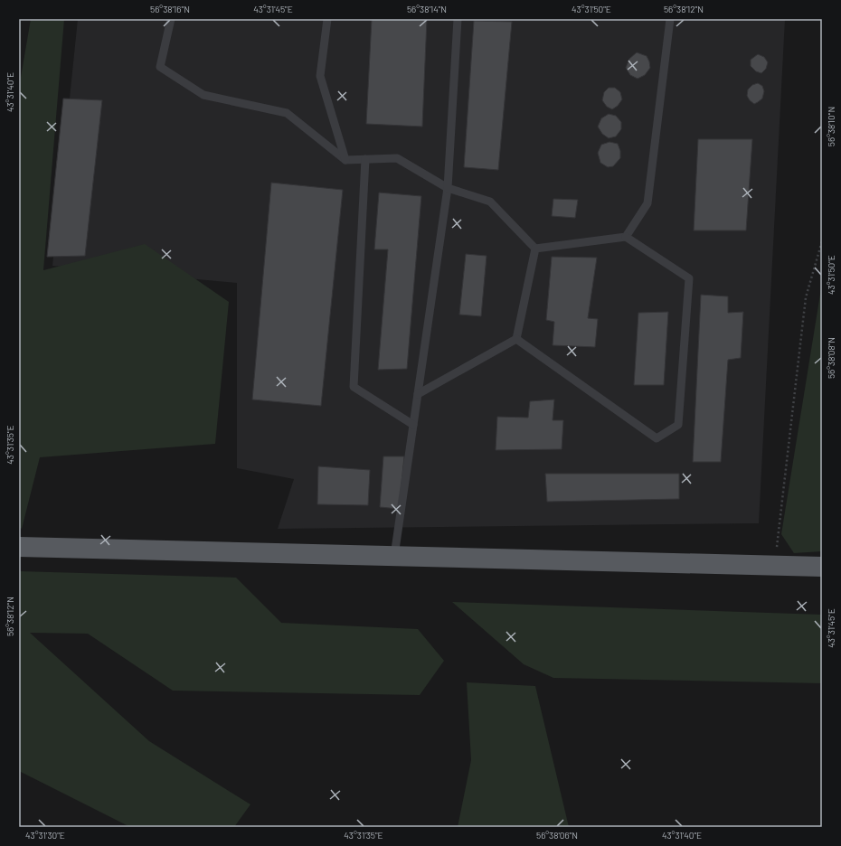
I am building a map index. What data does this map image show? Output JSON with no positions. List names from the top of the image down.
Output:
{
  "coordinates": [
    "56°38'16\"N",
    "43°31'45\"E",
    "56°38'14\"N",
    "43°31'50\"E",
    "56°38'12\"N",
    "43°31'40\"E",
    "56°38'10\"N",
    "56°38'08\"N",
    "43°31'35\"E",
    "43°31'30\"E",
    "56°38'06\"N"
  ]
}
